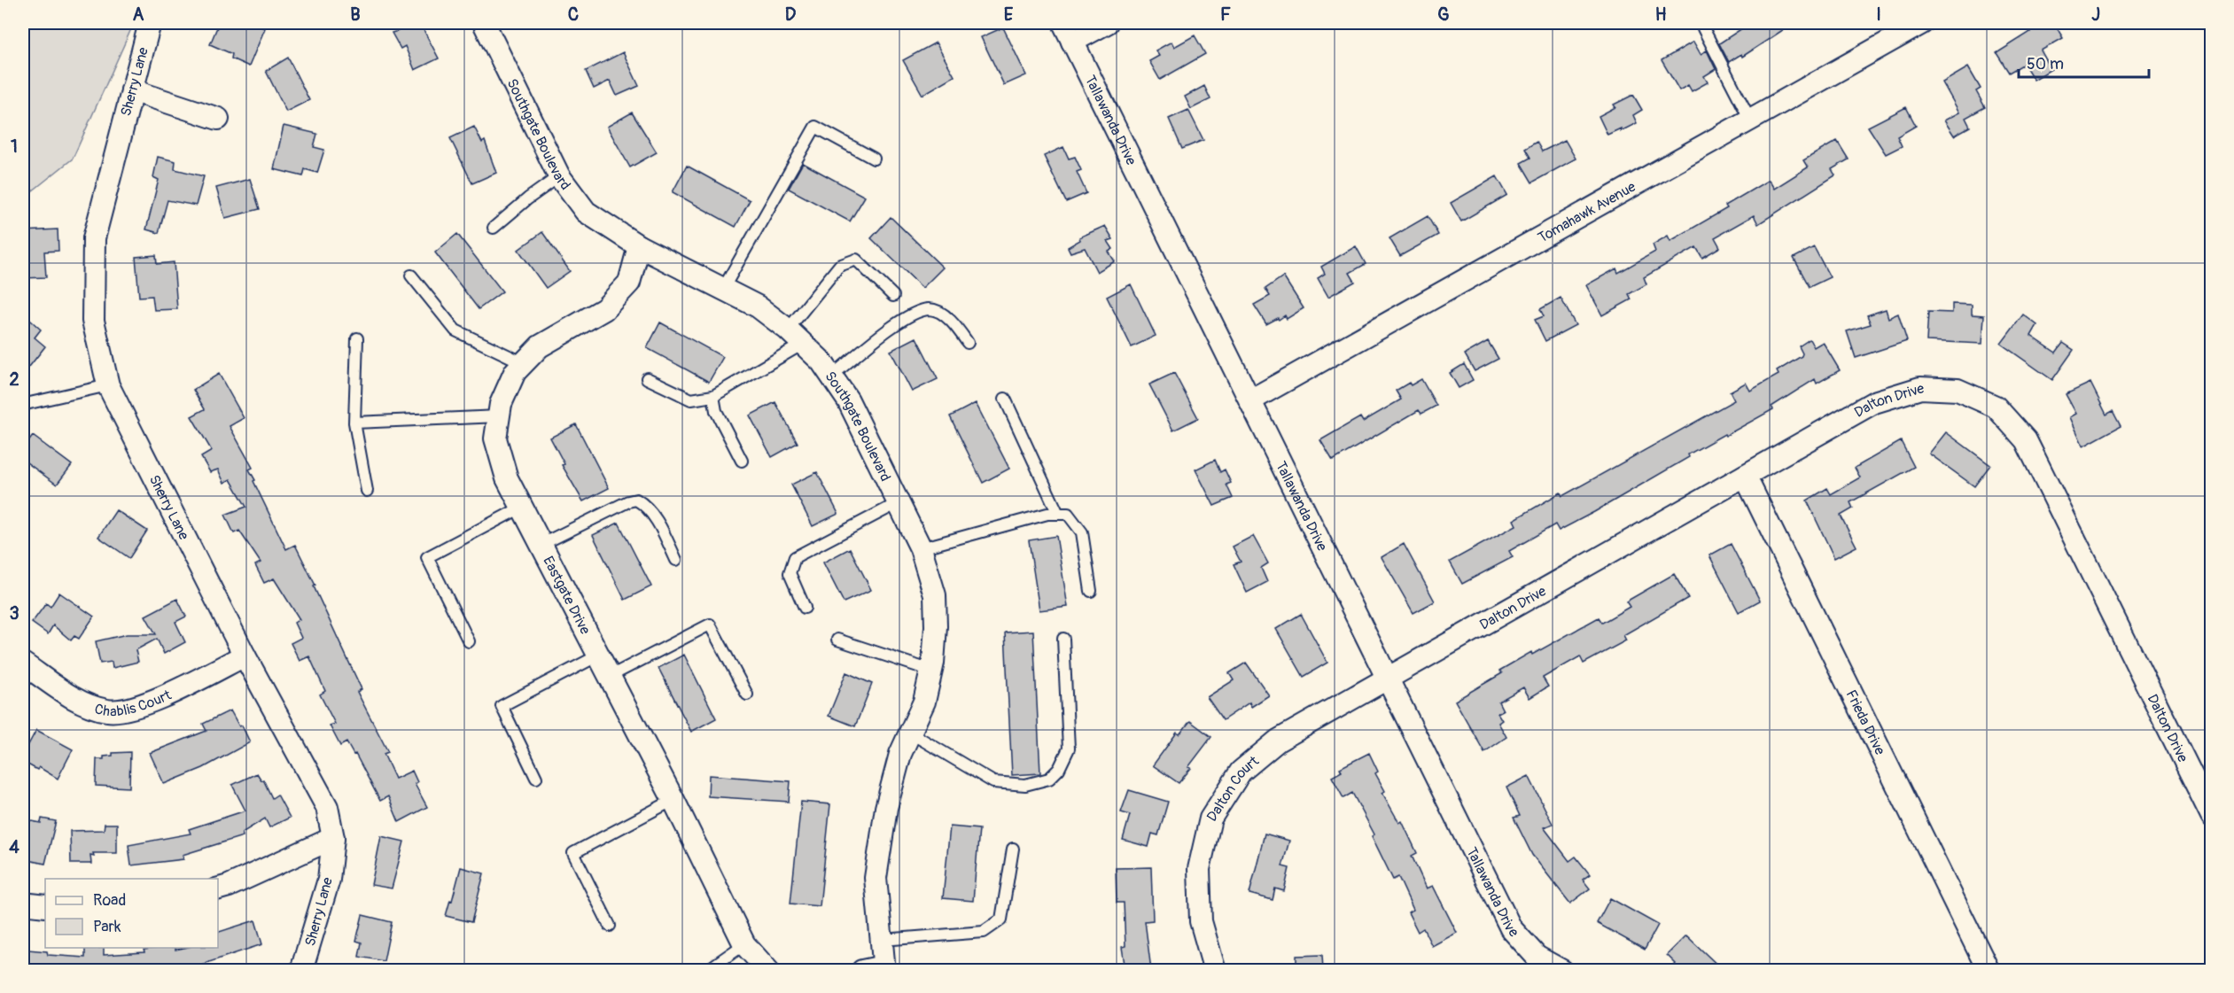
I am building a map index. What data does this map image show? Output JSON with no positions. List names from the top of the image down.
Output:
{
  "streets": {
    "street": [
      "Sherry Lane",
      "Tallawanda Drive",
      "Southgate Boulevard",
      "Tomahawk Avenue",
      "Dalton Drive",
      "Eastgate Drive",
      "Chablis Court",
      "Frieda Drive",
      "Dalton Court"
    ]
  },
  "crossings": [
    ["Sherry Lane", "Chablis Court"],
    ["Tallawanda Drive", "Tomahawk Avenue"],
    ["Tallawanda Drive", "Dalton Drive"],
    ["Tallawanda Drive", "Dalton Court"],
    ["Southgate Boulevard", "Eastgate Drive"],
    ["Dalton Drive", "Frieda Drive"],
    ["Dalton Drive", "Dalton Court"]
  ],
  "legend": ["Road", "Park"],
  "scale_bar": "50 m",
  "grid": {
    "columns": [
      "A",
      "B",
      "C",
      "D",
      "E",
      "F",
      "G",
      "H",
      "I",
      "J"
    ],
    "rows": [
      "1",
      "2",
      "3",
      "4"
    ]
  }
}
